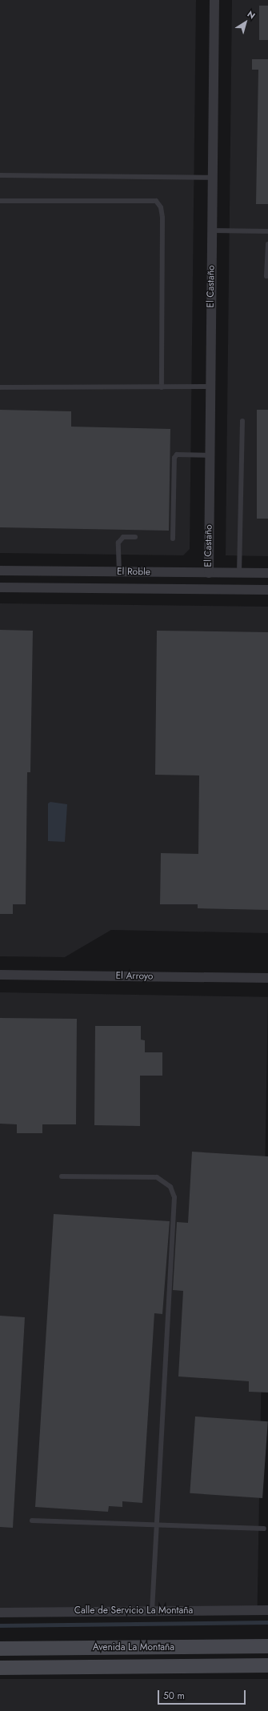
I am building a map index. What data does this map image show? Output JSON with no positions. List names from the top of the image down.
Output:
{
  "streets": {
    "main road": ["Avenida La Montaña"],
    "street": [
      "El Castaño",
      "El Roble",
      "El Arroyo",
      "Calle de Servicio La Montaña"
    ]
  },
  "crossings": [
    ["El Castaño", "El Roble"]
  ],
  "scale_bar": "50 m",
  "north": "top right"
}
